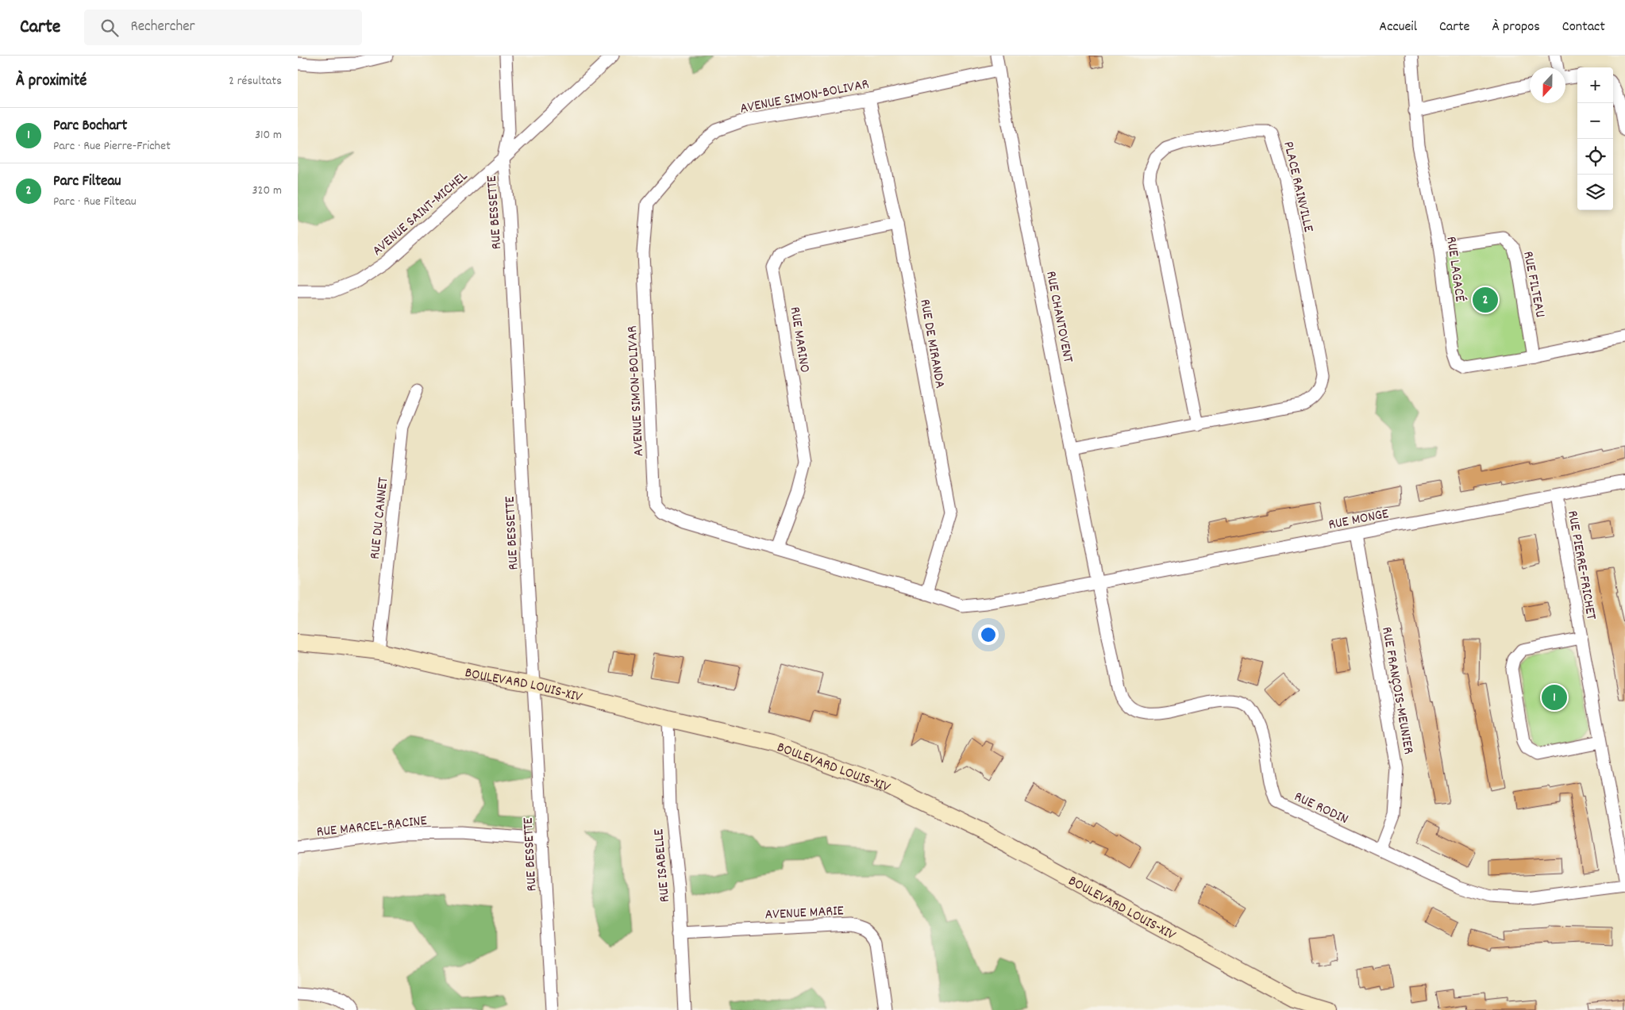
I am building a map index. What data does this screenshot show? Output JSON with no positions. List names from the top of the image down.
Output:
{
  "streets": {
    "main road": ["BOULEVARD LOUIS-XIV"],
    "street": [
      "AVENUE SIMON-BOLIVAR",
      "PLACE RAINVILLE",
      "AVENUE SAINT-MICHEL",
      "RUE BESSETTE",
      "RUE LAGACÉ",
      "RUE FILTEAU",
      "RUE CHANTOVENT",
      "RUE MARINO",
      "RUE DE MIRANDA",
      "RUE DU CANNET",
      "RUE MONGE",
      "RUE PIERRE-FRICHET",
      "RUE FRANÇOIS-MEUNIER",
      "RUE RODIN",
      "RUE MARCEL-RACINE",
      "RUE ISABELLE",
      "AVENUE MARIE"
    ]
  },
  "crossings": [
    ["AVENUE SIMON-BOLIVAR", "RUE CHANTOVENT"],
    ["AVENUE SIMON-BOLIVAR", "RUE MARINO"],
    ["AVENUE SIMON-BOLIVAR", "RUE DE MIRANDA"],
    ["AVENUE SIMON-BOLIVAR", "RUE MONGE"],
    ["AVENUE SIMON-BOLIVAR", "RUE RODIN"],
    ["PLACE RAINVILLE", "RUE CHANTOVENT"],
    ["AVENUE SAINT-MICHEL", "RUE BESSETTE"],
    ["RUE BESSETTE", "BOULEVARD LOUIS-XIV"],
    ["RUE BESSETTE", "RUE MARCEL-RACINE"],
    ["RUE LAGACÉ", "RUE FILTEAU"],
    ["RUE CHANTOVENT", "RUE MONGE"],
    ["RUE CHANTOVENT", "RUE RODIN"],
    ["RUE MARINO", "RUE DE MIRANDA"],
    ["RUE DU CANNET", "BOULEVARD LOUIS-XIV"],
    ["RUE MONGE", "RUE PIERRE-FRICHET"],
    ["RUE MONGE", "RUE FRANÇOIS-MEUNIER"],
    ["RUE MONGE", "RUE RODIN"],
    ["BOULEVARD LOUIS-XIV", "RUE ISABELLE"],
    ["RUE FRANÇOIS-MEUNIER", "RUE RODIN"],
    ["RUE ISABELLE", "AVENUE MARIE"]
  ],
  "north": "bottom",
  "page": {
    "header": "Carte",
    "search": "Rechercher",
    "nav": [
      "Accueil",
      "Carte",
      "À propos",
      "Contact"
    ],
    "heading": ["À proximité", "2 résultats"],
    "map_buttons": ["+", "−"],
    "list": [
      {
        "mark": "1",
        "name": "Parc Bochart",
        "note": "Parc · Rue Pierre-Frichet",
        "value": "310 m"
      },
      {
        "mark": "2",
        "name": "Parc Filteau",
        "note": "Parc · Rue Filteau",
        "value": "320 m"
      }
    ],
    "pins": ["2", "1"]
  }
}
